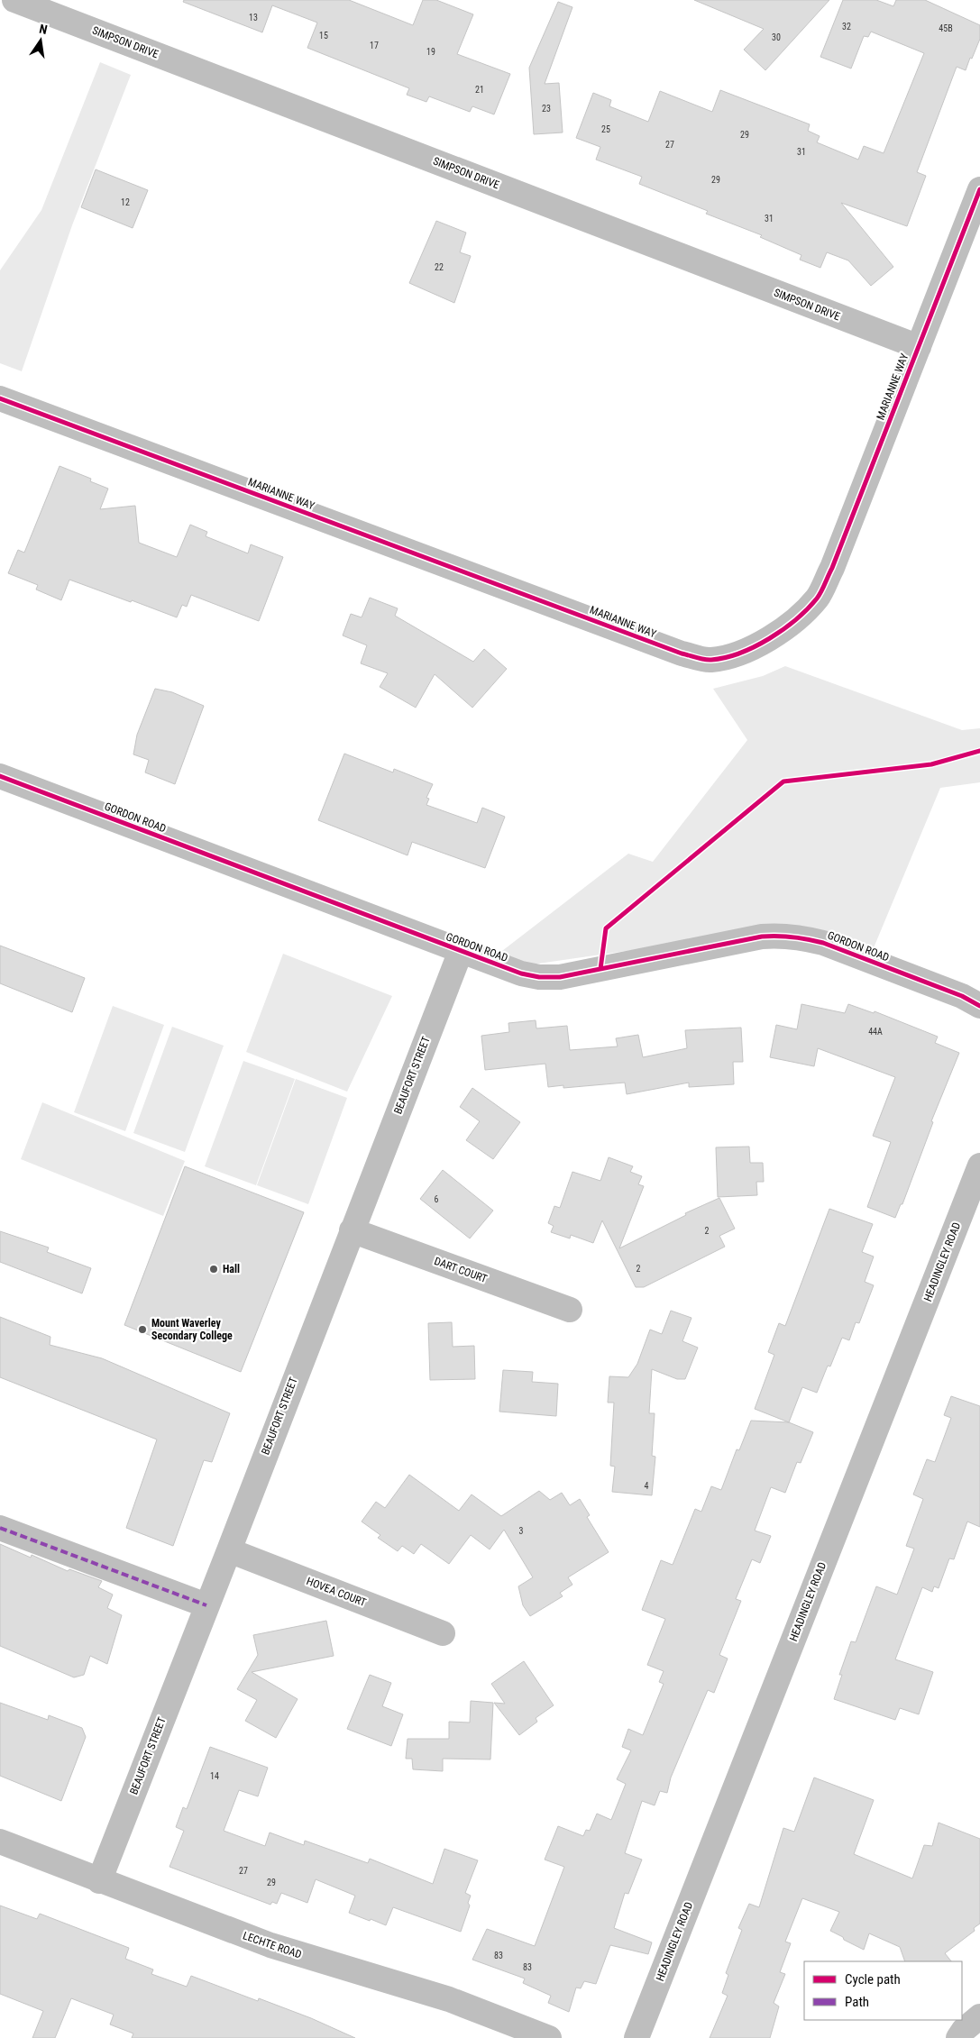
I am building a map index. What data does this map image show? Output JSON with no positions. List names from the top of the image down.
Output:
{
  "streets": {
    "street": [
      "SIMPSON DRIVE",
      "MARIANNE WAY",
      "GORDON ROAD",
      "BEAUFORT STREET",
      "HEADINGLEY ROAD",
      "DART COURT",
      "HOVEA COURT",
      "LECHTE ROAD"
    ]
  },
  "crossings": [
    ["SIMPSON DRIVE", "MARIANNE WAY"],
    ["GORDON ROAD", "BEAUFORT STREET"],
    ["BEAUFORT STREET", "DART COURT"],
    ["BEAUFORT STREET", "HOVEA COURT"],
    ["BEAUFORT STREET", "LECHTE ROAD"]
  ],
  "places": ["Hall", "Mount Waverley Secondary College"],
  "house_numbers": [
    "13",
    "32",
    "45B",
    "15",
    "30",
    "17",
    "19",
    "21",
    "23",
    "25",
    "29",
    "27",
    "31",
    "29",
    "12",
    "31",
    "22",
    "44A",
    "6",
    "2",
    "2",
    "4",
    "3",
    "14",
    "27",
    "29",
    "83",
    "83"
  ],
  "legend": ["Cycle path", "Path"],
  "north": "top"
}
